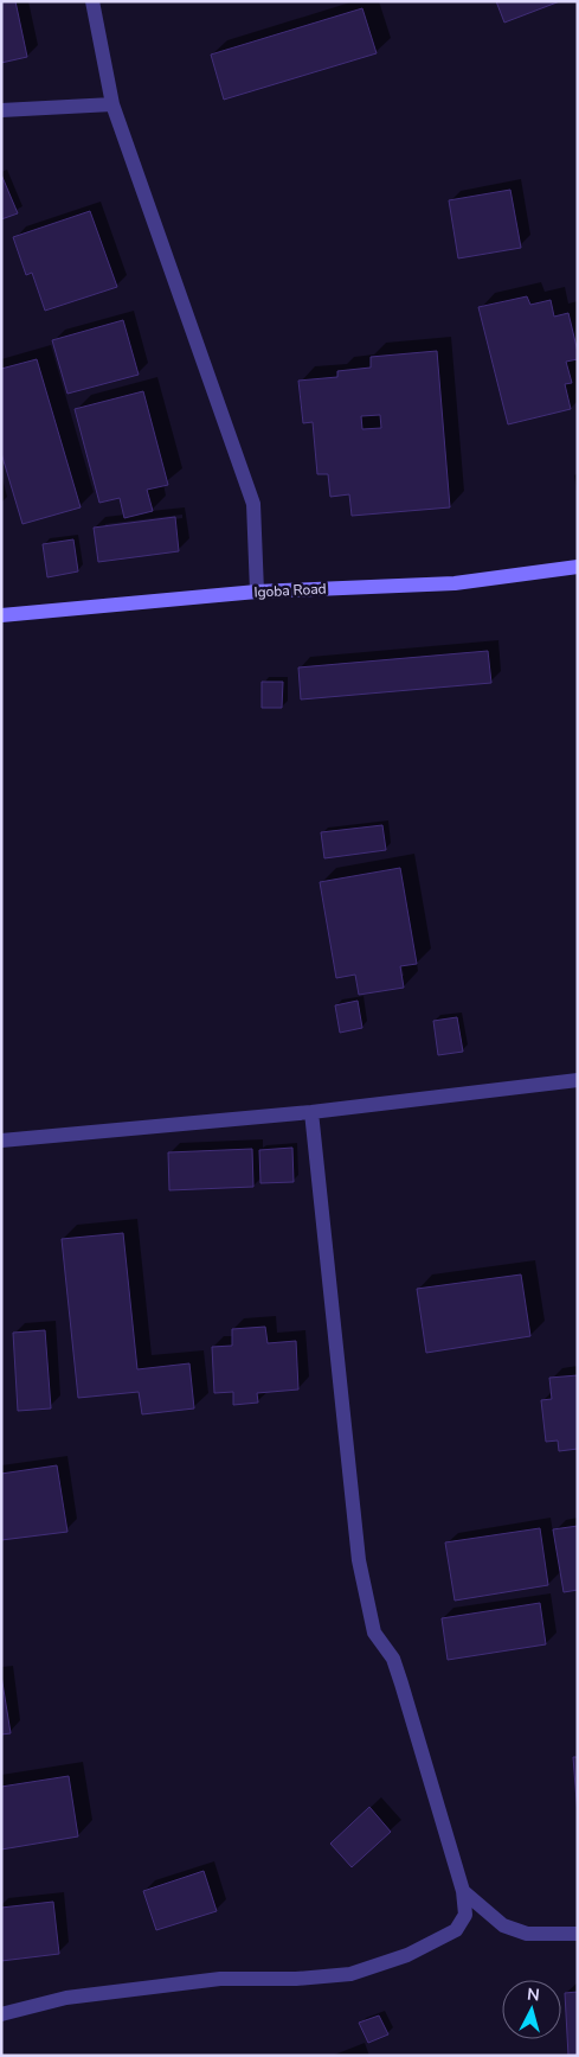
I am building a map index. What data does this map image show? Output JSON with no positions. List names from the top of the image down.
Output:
{
  "streets": {
    "street": ["Igoba Road"]
  },
  "north": "top"
}
